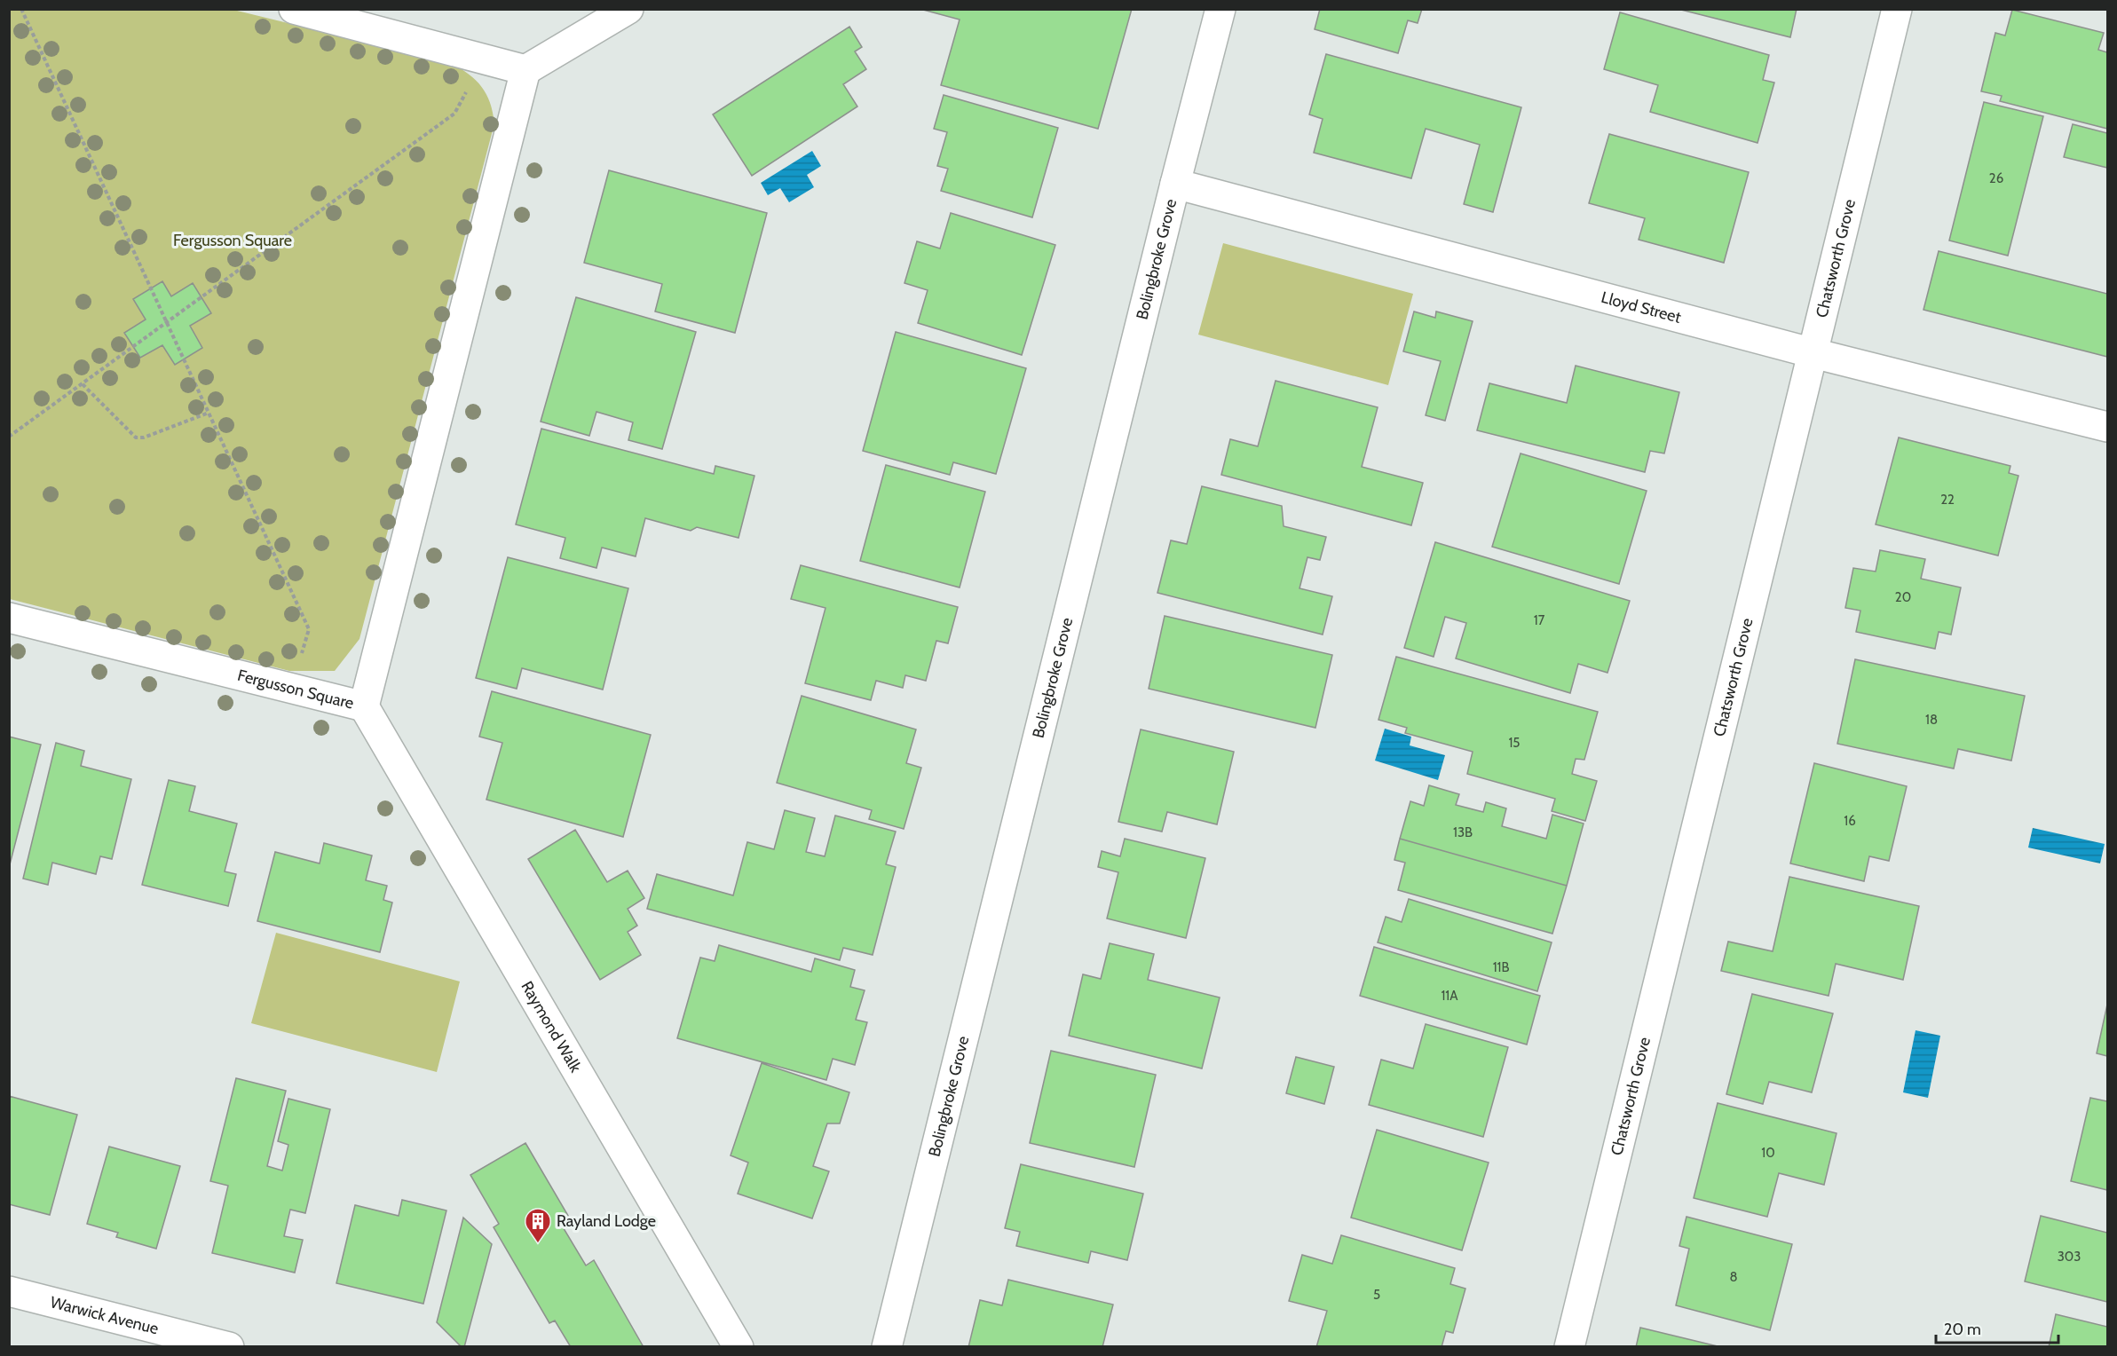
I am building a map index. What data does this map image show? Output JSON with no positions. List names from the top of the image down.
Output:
{
  "streets": {
    "street": [
      "Bolingbroke Grove",
      "Chatsworth Grove",
      "Lloyd Street",
      "Fergusson Square",
      "Raymond Walk",
      "Warwick Avenue"
    ]
  },
  "crossings": [
    ["Bolingbroke Grove", "Lloyd Street"],
    ["Chatsworth Grove", "Lloyd Street"],
    ["Fergusson Square", "Raymond Walk"]
  ],
  "parks": ["Fergusson Square"],
  "places": {
    "building": ["Rayland Lodge"]
  },
  "house_numbers": [
    "26",
    "22",
    "20",
    "17",
    "18",
    "15",
    "16",
    "13B",
    "11B",
    "11A",
    "10",
    "303",
    "8",
    "5"
  ],
  "scale_bar": "20 m"
}
